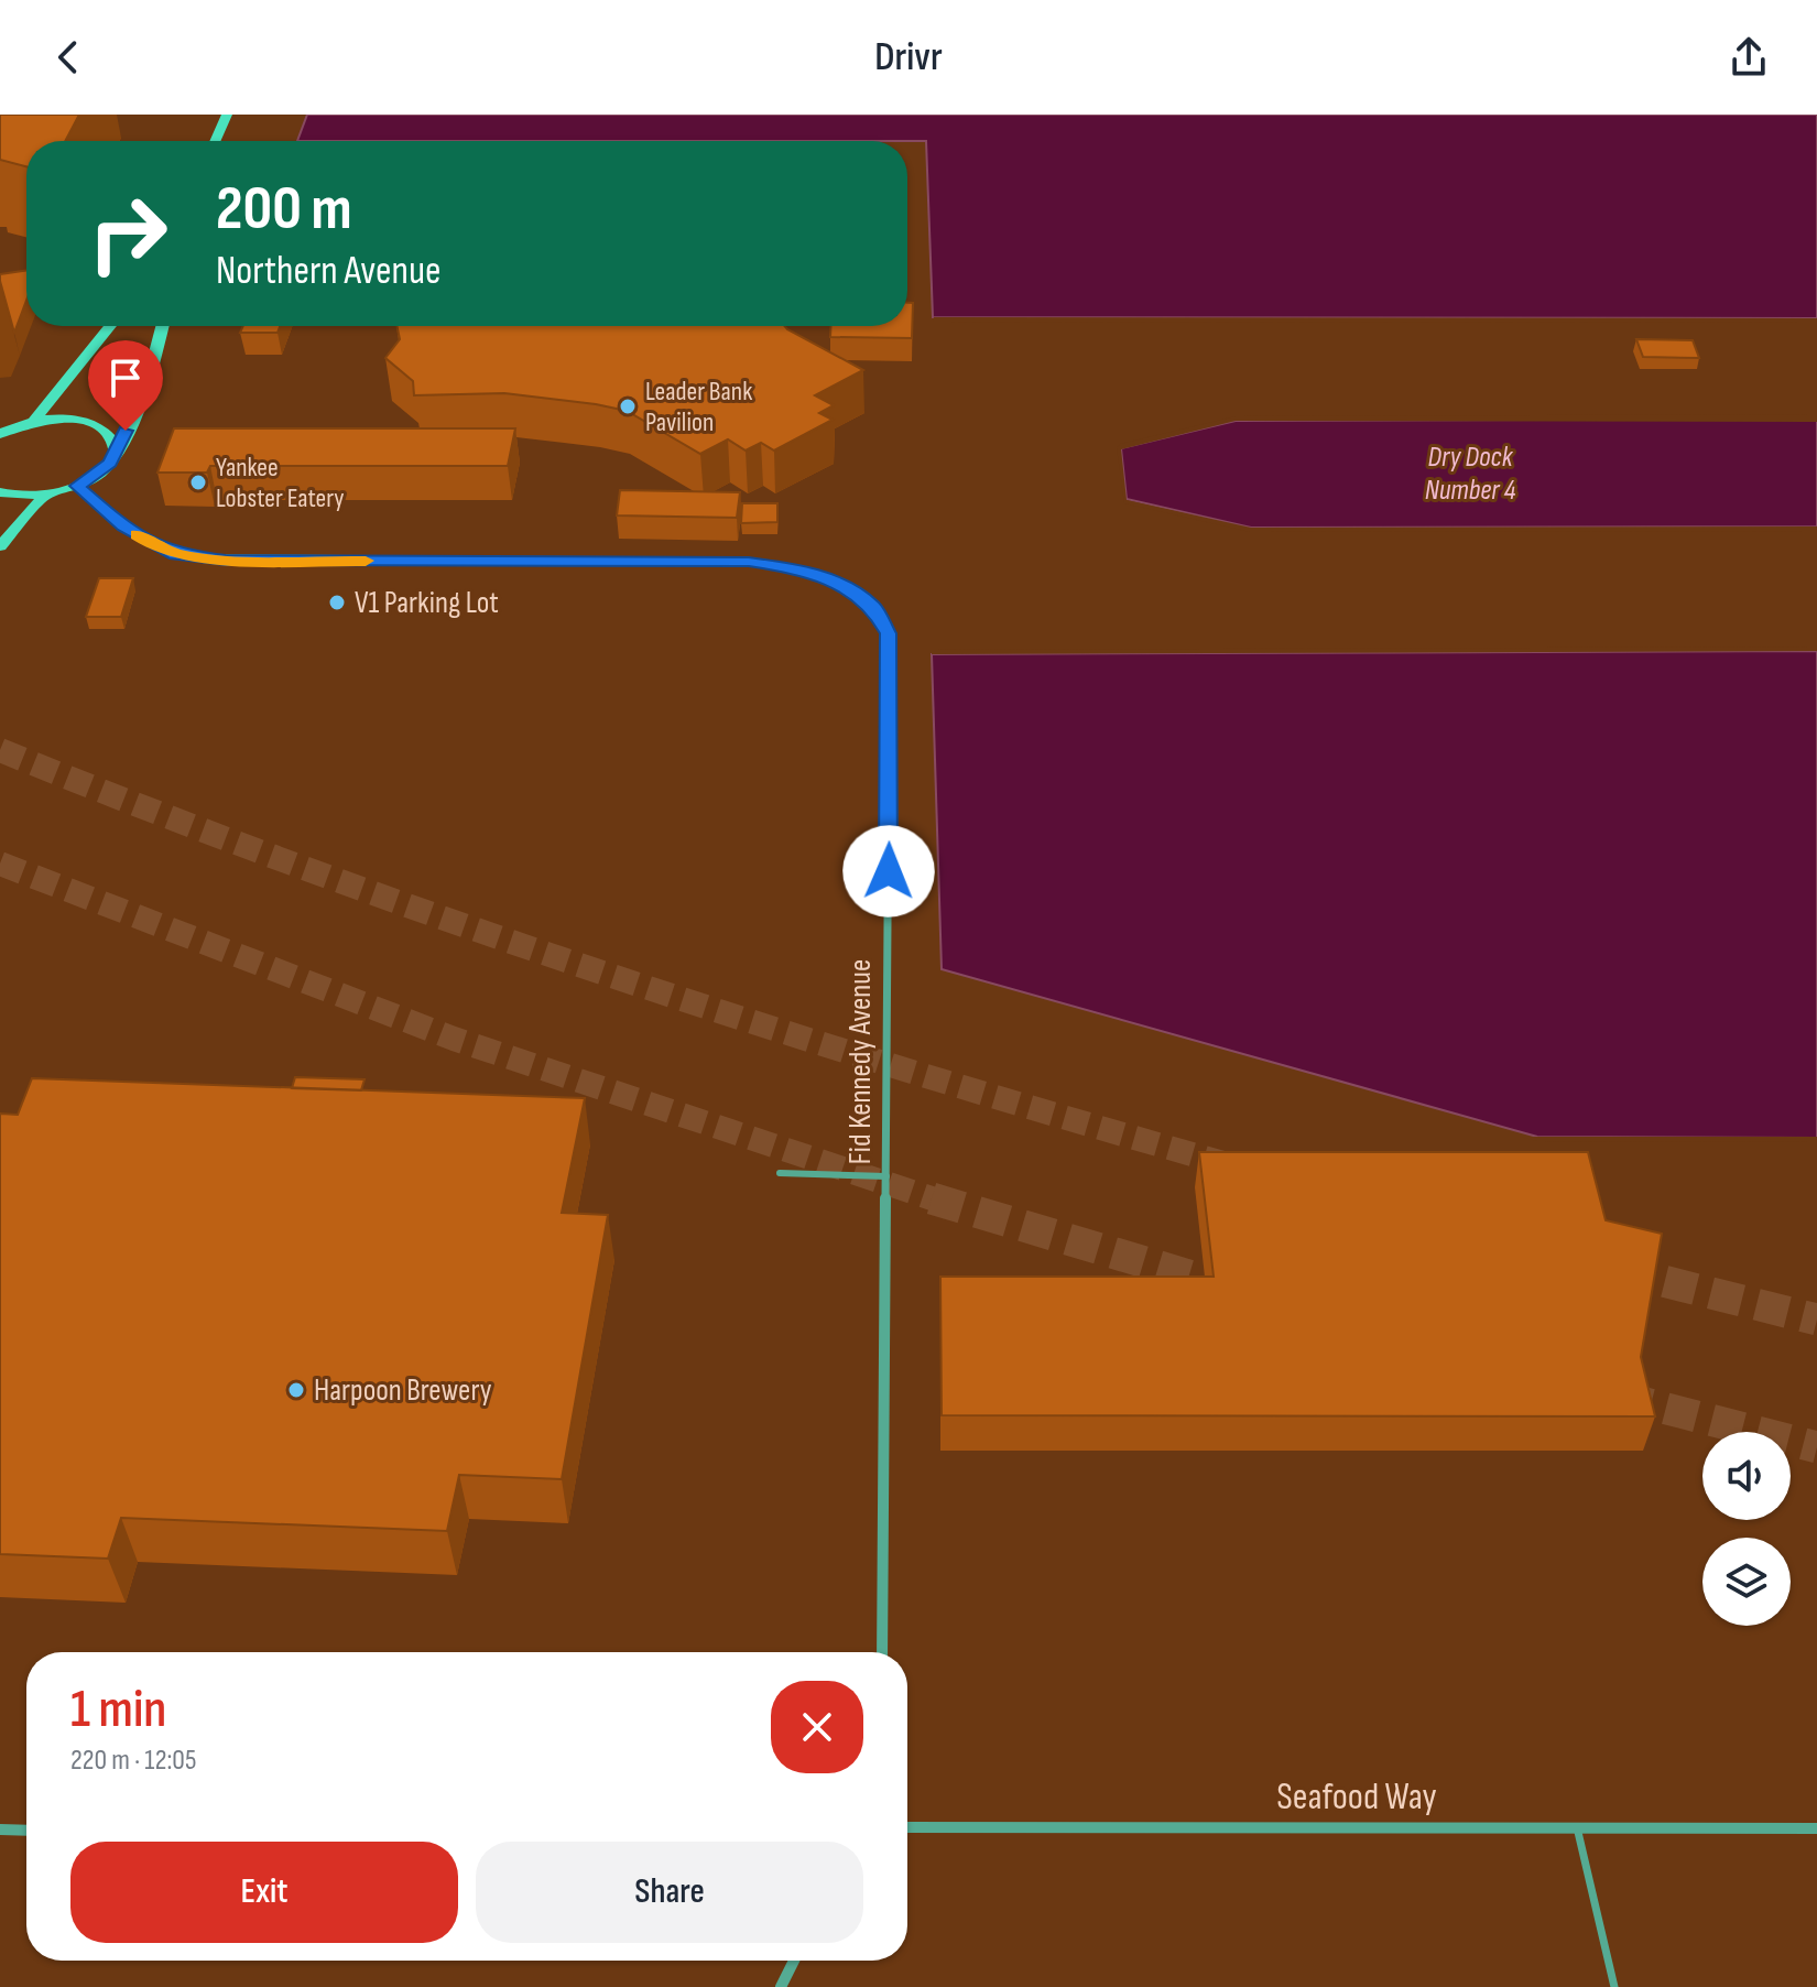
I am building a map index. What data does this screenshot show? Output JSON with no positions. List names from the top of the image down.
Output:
{
  "streets": {
    "street": ["Fid Kennedy Avenue", "Seafood Way"]
  },
  "water": ["Dry Dock Number 4"],
  "places": [
    "Leader Bank Pavilion",
    "Yankee Lobster Eatery",
    "V1 Parking Lot",
    "Harpoon Brewery"
  ],
  "page": {
    "header": "Drivr",
    "turn": ["200 m", "Northern Avenue"],
    "heading": ["1 min", "220 m · 12:05"],
    "buttons": ["Exit", "Share"]
  }
}
